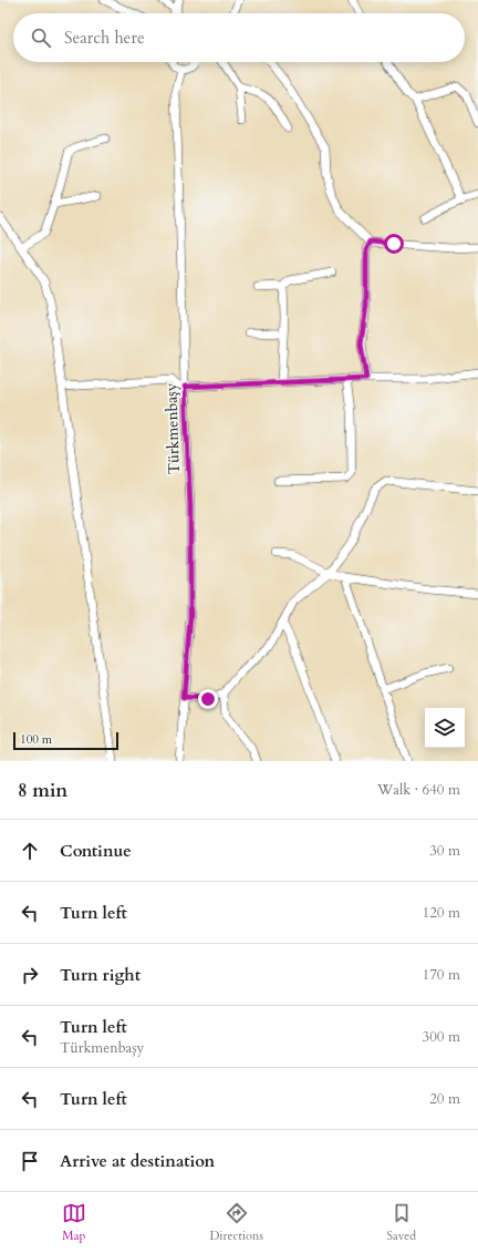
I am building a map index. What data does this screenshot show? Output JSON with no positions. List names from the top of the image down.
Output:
{
  "streets": {
    "street": ["Türkmenbaşy"]
  },
  "scale_bar": "100 m",
  "page": {
    "search": "Search here",
    "scale": "100 m",
    "heading": ["8 min", "Walk · 640 m"],
    "list": [
      ["Continue", "30 m"],
      ["Turn left", "120 m"],
      ["Turn right", "170 m"],
      ["Turn left", "Türkmenbaşy", "300 m"],
      ["Turn left", "20 m"],
      "Arrive at destination"
    ],
    "nav": ["Map", "Directions", "Saved"]
  }
}
